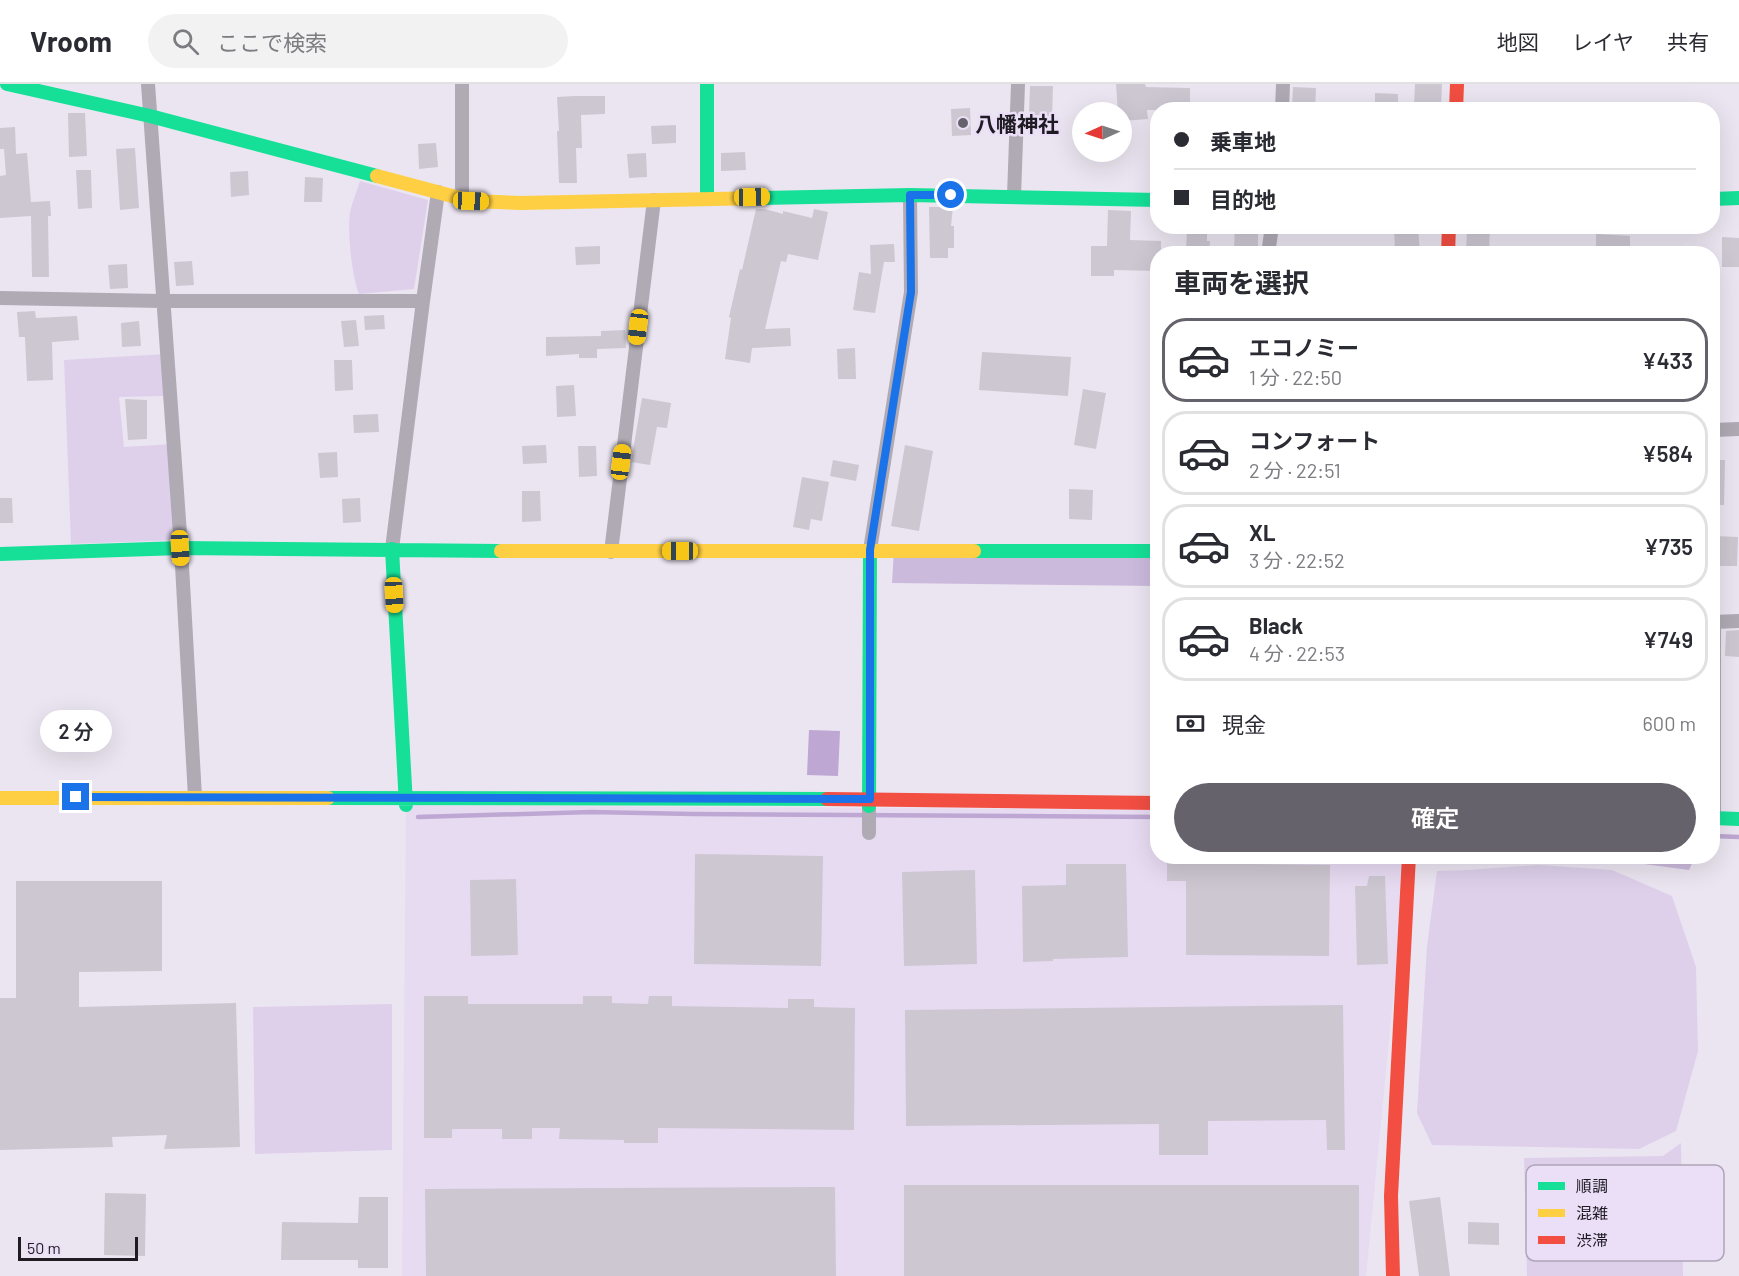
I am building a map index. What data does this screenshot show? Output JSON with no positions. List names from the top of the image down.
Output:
{
  "places": ["八幡神社"],
  "legend": ["順調", "混雑", "渋滞"],
  "scale_bar": "50 m",
  "north": "left",
  "page": {
    "header": "Vroom",
    "search": "ここで検索",
    "nav": ["地図", "レイヤ", "共有"],
    "banner": ["乗車地", "目的地"],
    "heading": "車両を選択",
    "list": [
      {
        "name": "エコノミー",
        "note": "1 分 · 22:50",
        "value": "¥433"
      },
      {
        "name": "コンフォート",
        "note": "2 分 · 22:51",
        "value": "¥584"
      },
      {
        "name": "XL",
        "note": "3 分 · 22:52",
        "value": "¥735"
      },
      {
        "name": "Black",
        "note": "4 分 · 22:53",
        "value": "¥749"
      }
    ],
    "pay": ["現金", "600 m"],
    "bubble": "2 分",
    "buttons": "確定",
    "scale": "50 m"
  }
}
